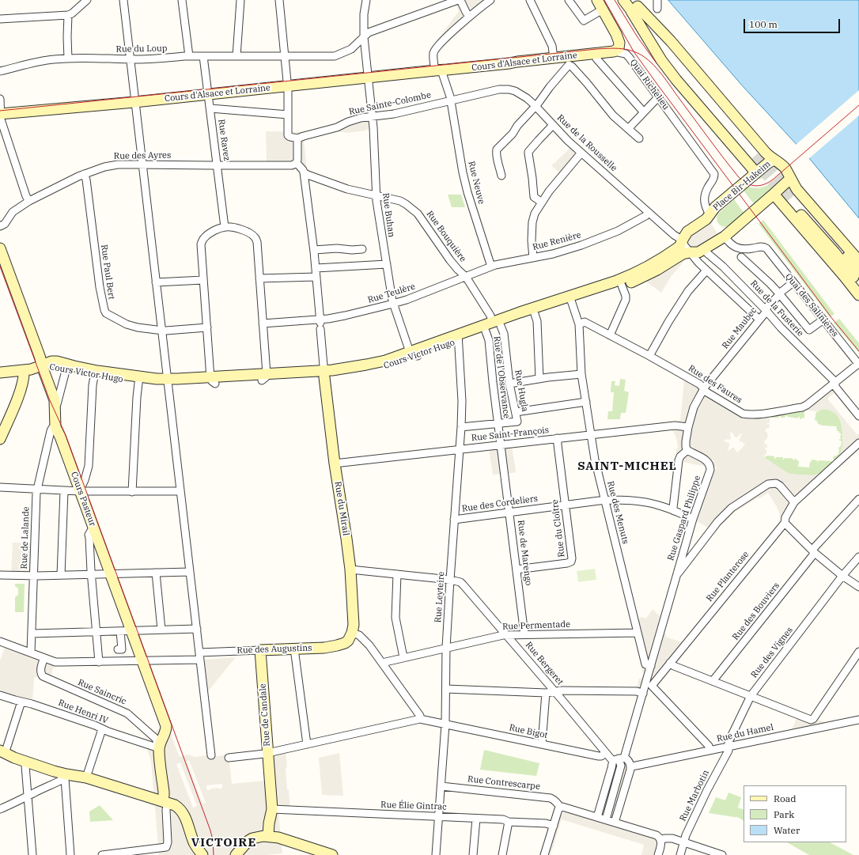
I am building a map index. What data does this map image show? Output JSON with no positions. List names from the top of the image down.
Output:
{
  "streets": {
    "main road": [
      "Cours d'Alsace et Lorraine",
      "Place Bir-Hakeim",
      "Cours Victor Hugo",
      "Cours Pasteur",
      "Rue du Mirail",
      "Rue des Augustins",
      "Rue de Candale"
    ],
    "street": [
      "Rue du Loup",
      "Quai Richelieu",
      "Rue Sainte-Colombe",
      "Rue Ravez",
      "Rue de la Rousselle",
      "Rue des Ayres",
      "Rue Neuve",
      "Rue Buhan",
      "Rue Bouquière",
      "Rue Renière",
      "Rue Paul Bert",
      "Rue Teulère",
      "Quai des Salinières",
      "Rue de la Fusterie",
      "Rue Maubec",
      "Rue de l'Observance",
      "Rue des Faures",
      "Rue Hugla",
      "Rue Saint-François",
      "Rue des Cordeliers",
      "Rue des Menuts",
      "Rue Gaspard Philippe",
      "Rue du Cloître",
      "Rue de Lalande",
      "Rue de Marengo",
      "Rue Planterose",
      "Rue Leyteire",
      "Rue des Bouviers",
      "Rue Permentade",
      "Rue des Vignes",
      "Rue Bergeret",
      "Rue Saincric",
      "Rue Henri IV",
      "Rue Bigot",
      "Rue du Hamel",
      "Rue Contrescarpe",
      "Rue Marbotin",
      "Rue Élie Gintrac"
    ]
  },
  "crossings": [
    ["Rue du Loup", "Rue Ravez"],
    ["Rue du Loup", "Rue Buhan"],
    ["Cours d'Alsace et Lorraine", "Quai Richelieu"],
    ["Cours d'Alsace et Lorraine", "Rue Ravez"],
    ["Cours d'Alsace et Lorraine", "Rue Neuve"],
    ["Cours d'Alsace et Lorraine", "Rue Buhan"],
    ["Quai Richelieu", "Place Bir-Hakeim"],
    ["Rue Sainte-Colombe", "Rue de la Rousselle"],
    ["Rue Sainte-Colombe", "Rue Neuve"],
    ["Rue Sainte-Colombe", "Rue Buhan"],
    ["Rue Ravez", "Rue des Ayres"],
    ["Rue de la Rousselle", "Rue Neuve"],
    ["Rue de la Rousselle", "Rue Renière"],
    ["Rue de la Rousselle", "Cours Victor Hugo"],
    ["Rue des Ayres", "Rue Paul Bert"],
    ["Rue Neuve", "Rue Renière"],
    ["Place Bir-Hakeim", "Cours Victor Hugo"],
    ["Rue Buhan", "Rue Bouquière"],
    ["Rue Buhan", "Rue Teulère"],
    ["Rue Buhan", "Cours Victor Hugo"],
    ["Rue Bouquière", "Rue Renière"],
    ["Rue Bouquière", "Rue Teulère"],
    ["Rue Bouquière", "Cours Victor Hugo"],
    ["Rue Bouquière", "Rue Hugla"],
    ["Rue Renière", "Rue Teulère"],
    ["Quai des Salinières", "Rue Maubec"],
    ["Quai des Salinières", "Rue des Faures"],
    ["Rue de la Fusterie", "Rue Maubec"],
    ["Rue de la Fusterie", "Cours Victor Hugo"],
    ["Rue de la Fusterie", "Rue des Faures"],
    ["Rue Maubec", "Rue des Faures"],
    ["Rue Maubec", "Rue Saint-François"],
    ["Rue Maubec", "Rue Gaspard Philippe"],
    ["Cours Victor Hugo", "Rue de l'Observance"],
    ["Cours Victor Hugo", "Rue Hugla"],
    ["Cours Victor Hugo", "Cours Pasteur"],
    ["Cours Victor Hugo", "Rue du Mirail"],
    ["Cours Victor Hugo", "Rue des Menuts"],
    ["Cours Victor Hugo", "Rue Leyteire"],
    ["Rue de l'Observance", "Rue Hugla"],
    ["Rue de l'Observance", "Rue Saint-François"],
    ["Rue de l'Observance", "Rue de Marengo"],
    ["Rue des Faures", "Rue des Menuts"],
    ["Rue Hugla", "Rue Leyteire"],
    ["Rue Saint-François", "Rue du Mirail"],
    ["Rue Saint-François", "Rue des Menuts"],
    ["Rue Saint-François", "Rue du Cloître"],
    ["Rue Saint-François", "Rue Leyteire"],
    ["Cours Pasteur", "Rue de Lalande"],
    ["Cours Pasteur", "Rue des Augustins"],
    ["Cours Pasteur", "Rue Saincric"],
    ["Cours Pasteur", "Rue Henri IV"],
    ["Rue des Cordeliers", "Rue des Menuts"],
    ["Rue des Cordeliers", "Rue Gaspard Philippe"],
    ["Rue des Cordeliers", "Rue du Cloître"],
    ["Rue des Cordeliers", "Rue de Marengo"],
    ["Rue des Cordeliers", "Rue Leyteire"],
    ["Rue du Mirail", "Rue des Augustins"],
    ["Rue du Mirail", "Rue Bergeret"],
    ["Rue des Menuts", "Rue Gaspard Philippe"],
    ["Rue des Menuts", "Rue Permentade"],
    ["Rue Gaspard Philippe", "Rue Planterose"],
    ["Rue Gaspard Philippe", "Rue Bergeret"],
    ["Rue du Cloître", "Rue de Marengo"],
    ["Rue de Lalande", "Rue des Augustins"],
    ["Rue de Marengo", "Rue Permentade"],
    ["Rue Leyteire", "Rue Permentade"],
    ["Rue Leyteire", "Rue Bergeret"],
    ["Rue Leyteire", "Rue Bigot"],
    ["Rue Leyteire", "Rue Contrescarpe"],
    ["Rue Leyteire", "Rue Élie Gintrac"],
    ["Rue Permentade", "Rue Bergeret"],
    ["Rue des Augustins", "Rue Saincric"],
    ["Rue des Augustins", "Rue de Candale"],
    ["Rue des Vignes", "Rue du Hamel"],
    ["Rue des Vignes", "Rue Marbotin"],
    ["Rue Bergeret", "Rue Bigot"],
    ["Rue Bergeret", "Rue du Hamel"],
    ["Rue Saincric", "Rue Henri IV"],
    ["Rue de Candale", "Rue Élie Gintrac"],
    ["Rue du Hamel", "Rue Marbotin"]
  ],
  "districts": ["SAINT-MICHEL", "VICTOIRE"],
  "legend": ["Road", "Park", "Water"],
  "scale_bar": "100 m"
}
